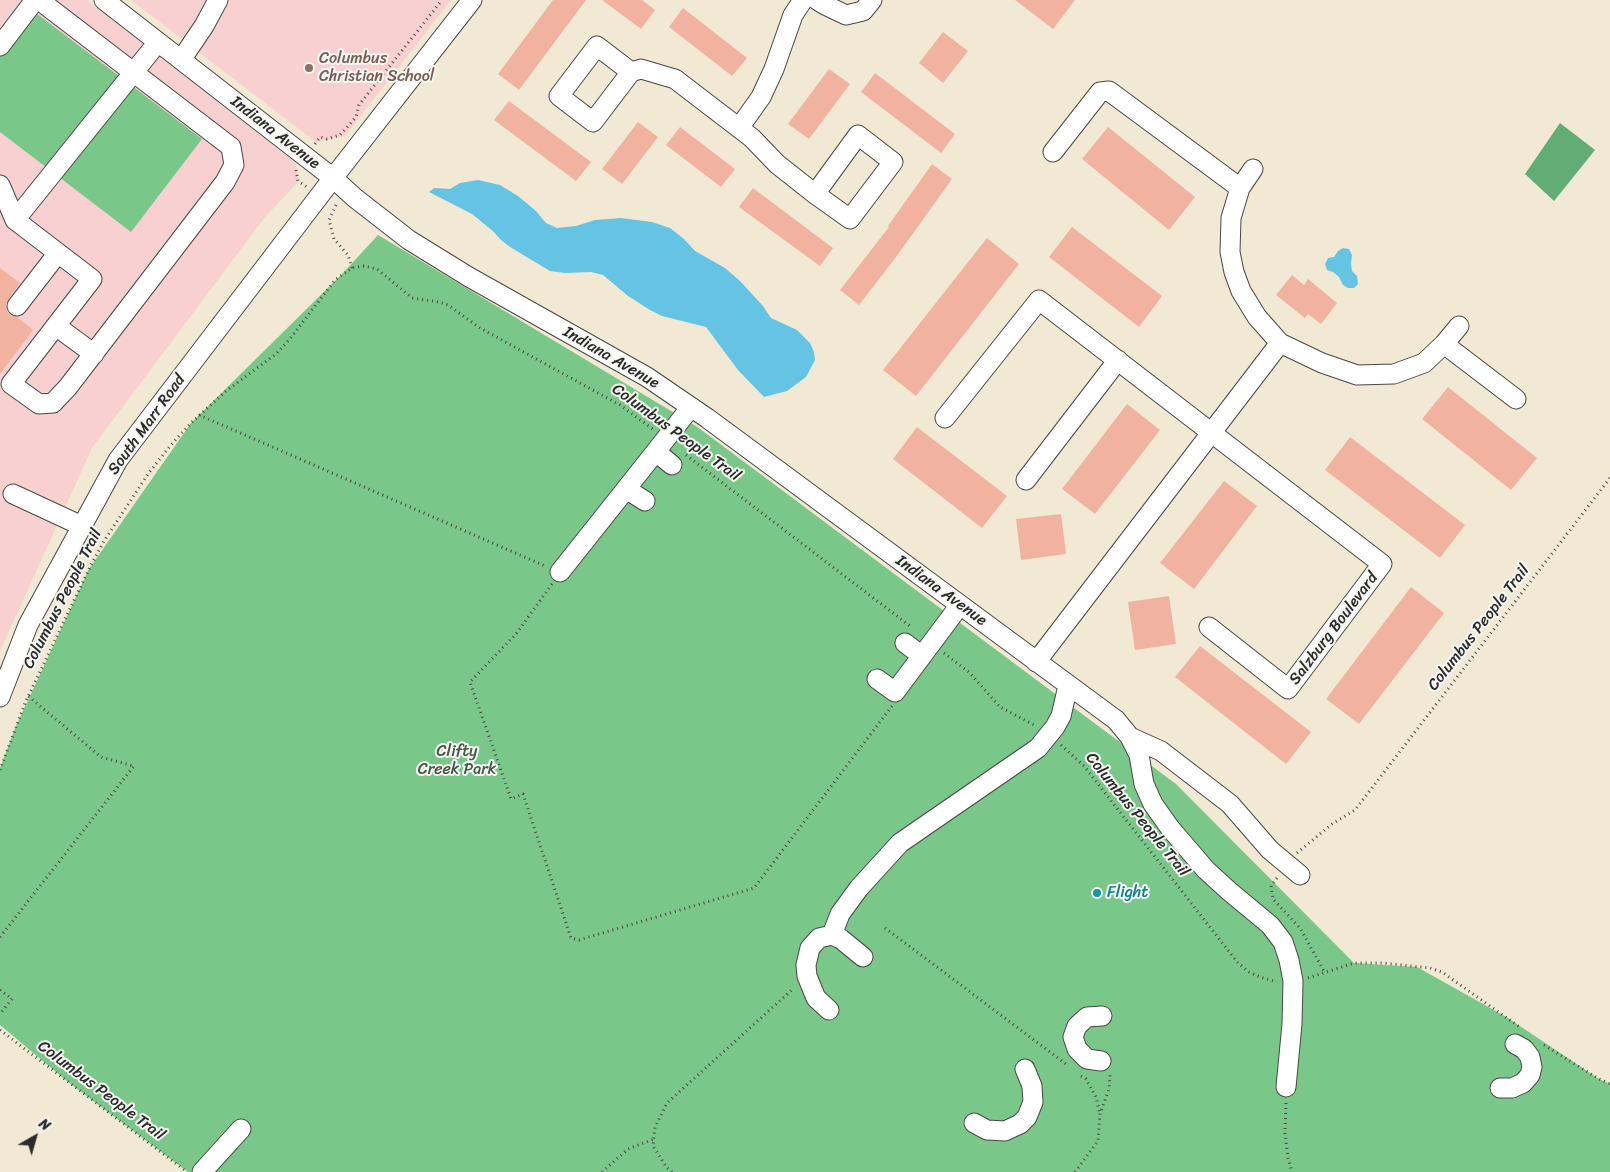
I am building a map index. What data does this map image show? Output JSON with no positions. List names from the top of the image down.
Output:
{
  "streets": {
    "street": ["Indiana Avenue", "South Marr Road", "Salzburg Boulevard"],
    "path": ["Columbus People Trail"]
  },
  "crossings": [
    ["Indiana Avenue", "South Marr Road"]
  ],
  "parks": ["Clifty Creek Park"],
  "places": ["Columbus Christian School", "Flight"],
  "north": "top right"
}
